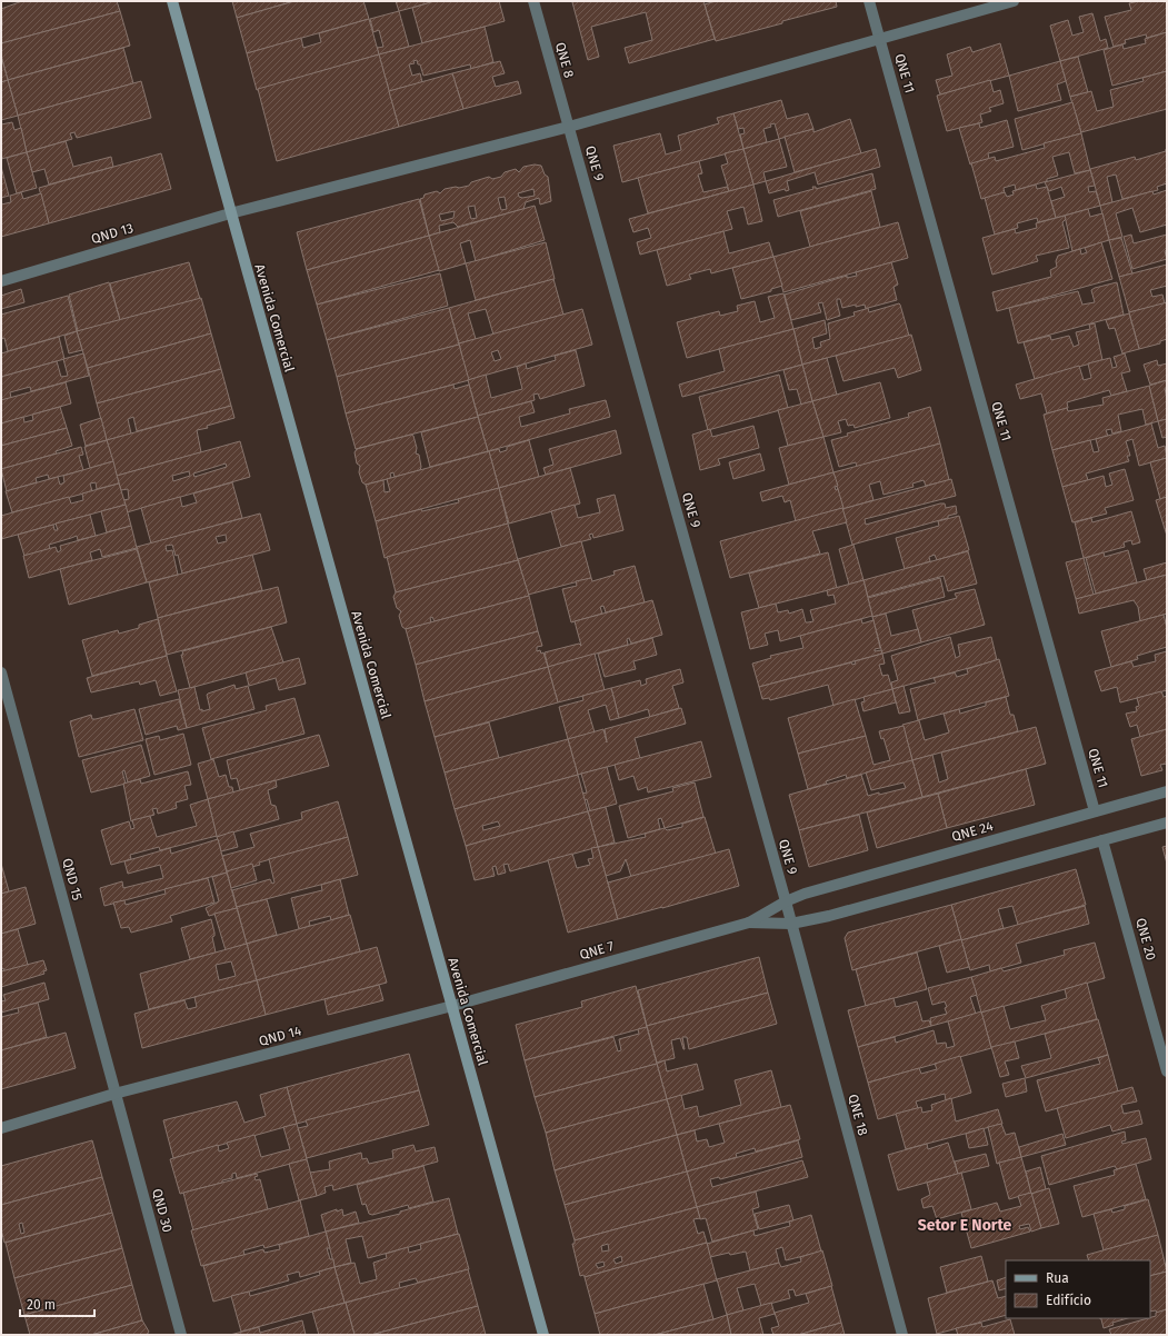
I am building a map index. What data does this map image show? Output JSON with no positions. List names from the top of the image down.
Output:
{
  "streets": {
    "main road": ["Avenida Comercial"],
    "street": [
      "QNE 8",
      "QNE 11",
      "QNE 9",
      "QND 13",
      "QNE 24",
      "QND 15",
      "QNE 20",
      "QNE 7",
      "QND 14",
      "QNE 18",
      "QND 30"
    ]
  },
  "crossings": [
    ["QNE 8", "QNE 9"],
    ["QNE 8", "QND 13"],
    ["QNE 11", "QND 13"],
    ["QNE 11", "QNE 24"],
    ["QNE 9", "QND 13"],
    ["QNE 9", "QNE 24"],
    ["QNE 9", "QNE 7"],
    ["QNE 9", "QNE 18"],
    ["QND 13", "Avenida Comercial"],
    ["Avenida Comercial", "QNE 7"],
    ["Avenida Comercial", "QND 14"],
    ["QNE 24", "QNE 7"],
    ["QNE 24", "QNE 18"],
    ["QND 15", "QND 14"],
    ["QND 15", "QND 30"],
    ["QNE 7", "QND 14"],
    ["QNE 7", "QNE 18"],
    ["QND 14", "QND 30"]
  ],
  "districts": ["Setor E Norte"],
  "legend": ["Rua", "Edifício"],
  "scale_bar": "20 m"
}
